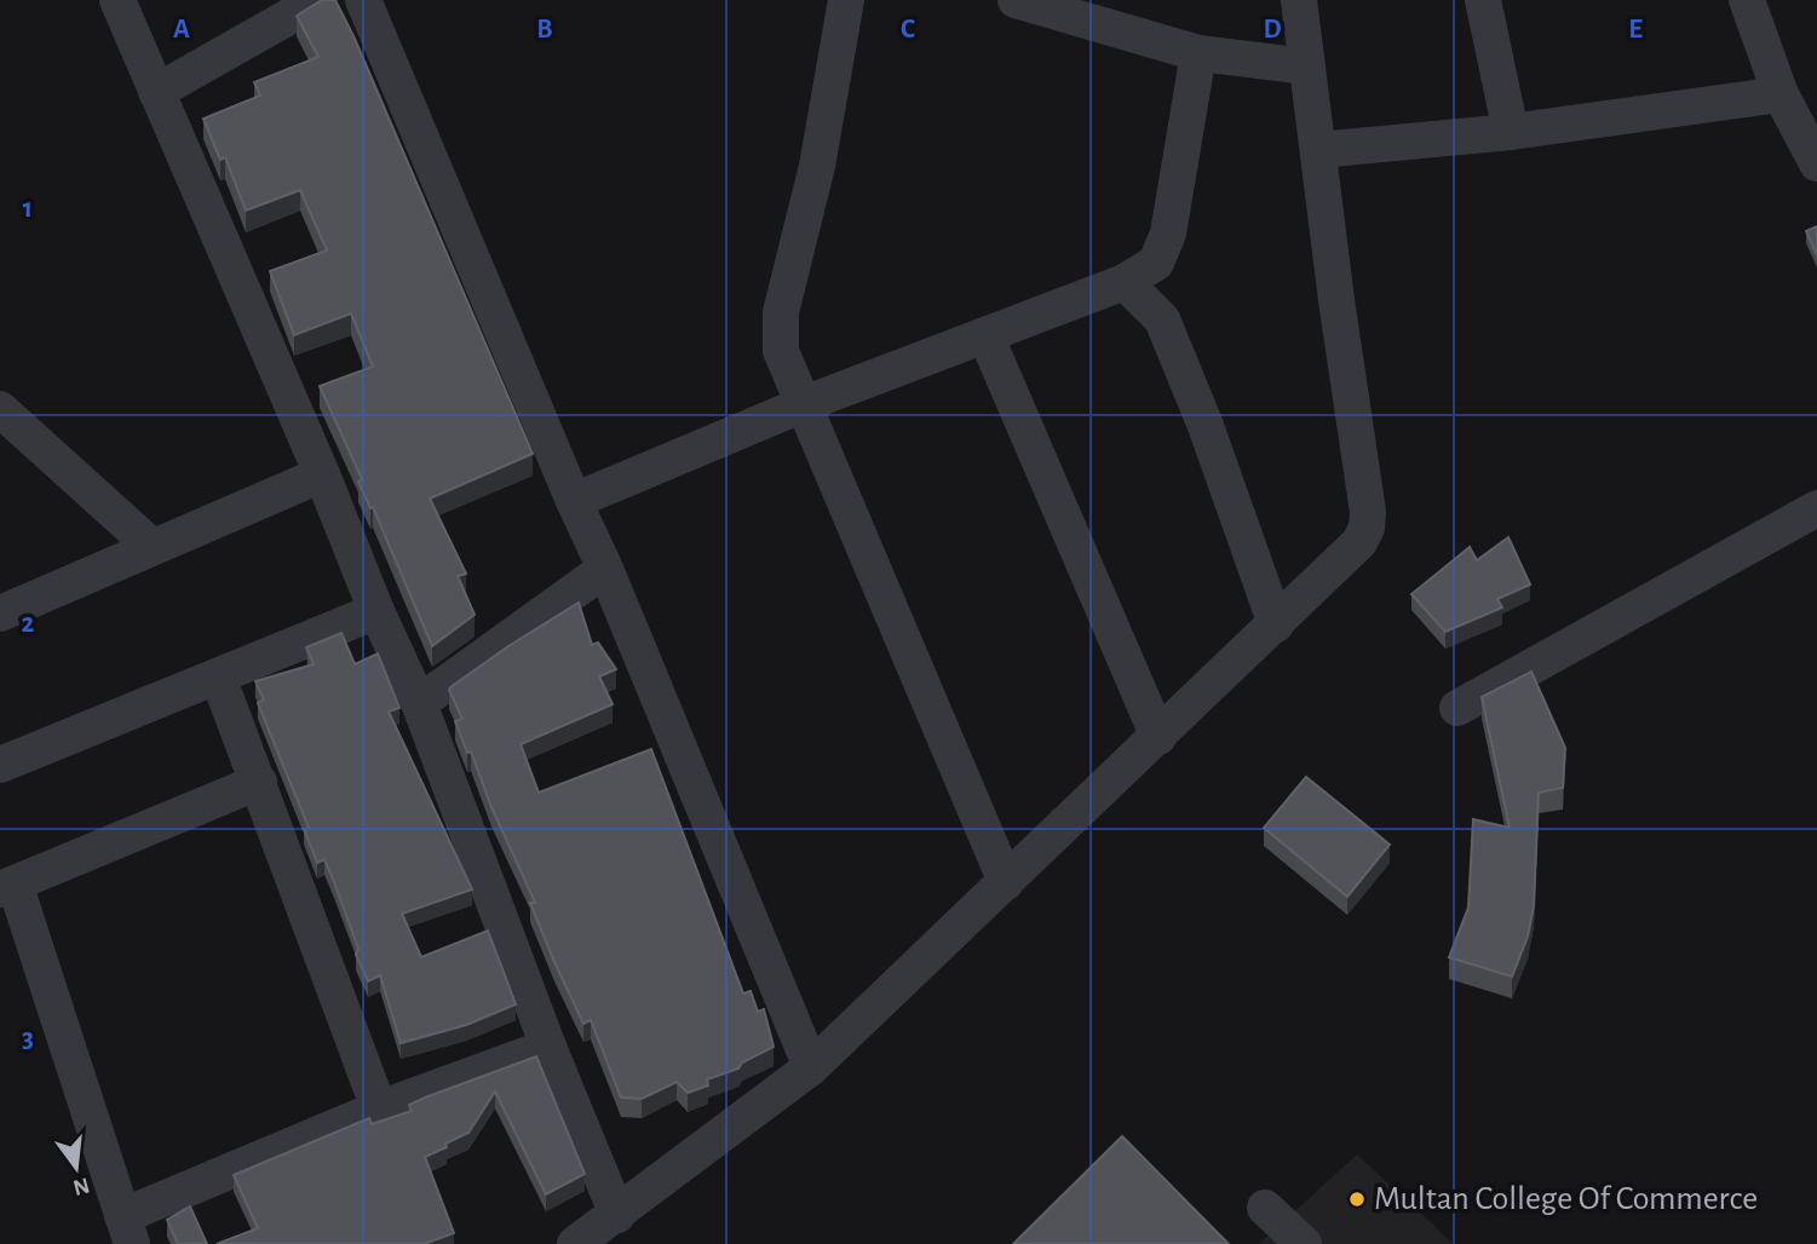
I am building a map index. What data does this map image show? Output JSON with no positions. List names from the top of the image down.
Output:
{
  "places": ["Multan College Of Commerce"],
  "north": "bottom",
  "grid": {
    "columns": [
      "A",
      "B",
      "C",
      "D",
      "E"
    ],
    "rows": ["1", "2", "3"]
  }
}
